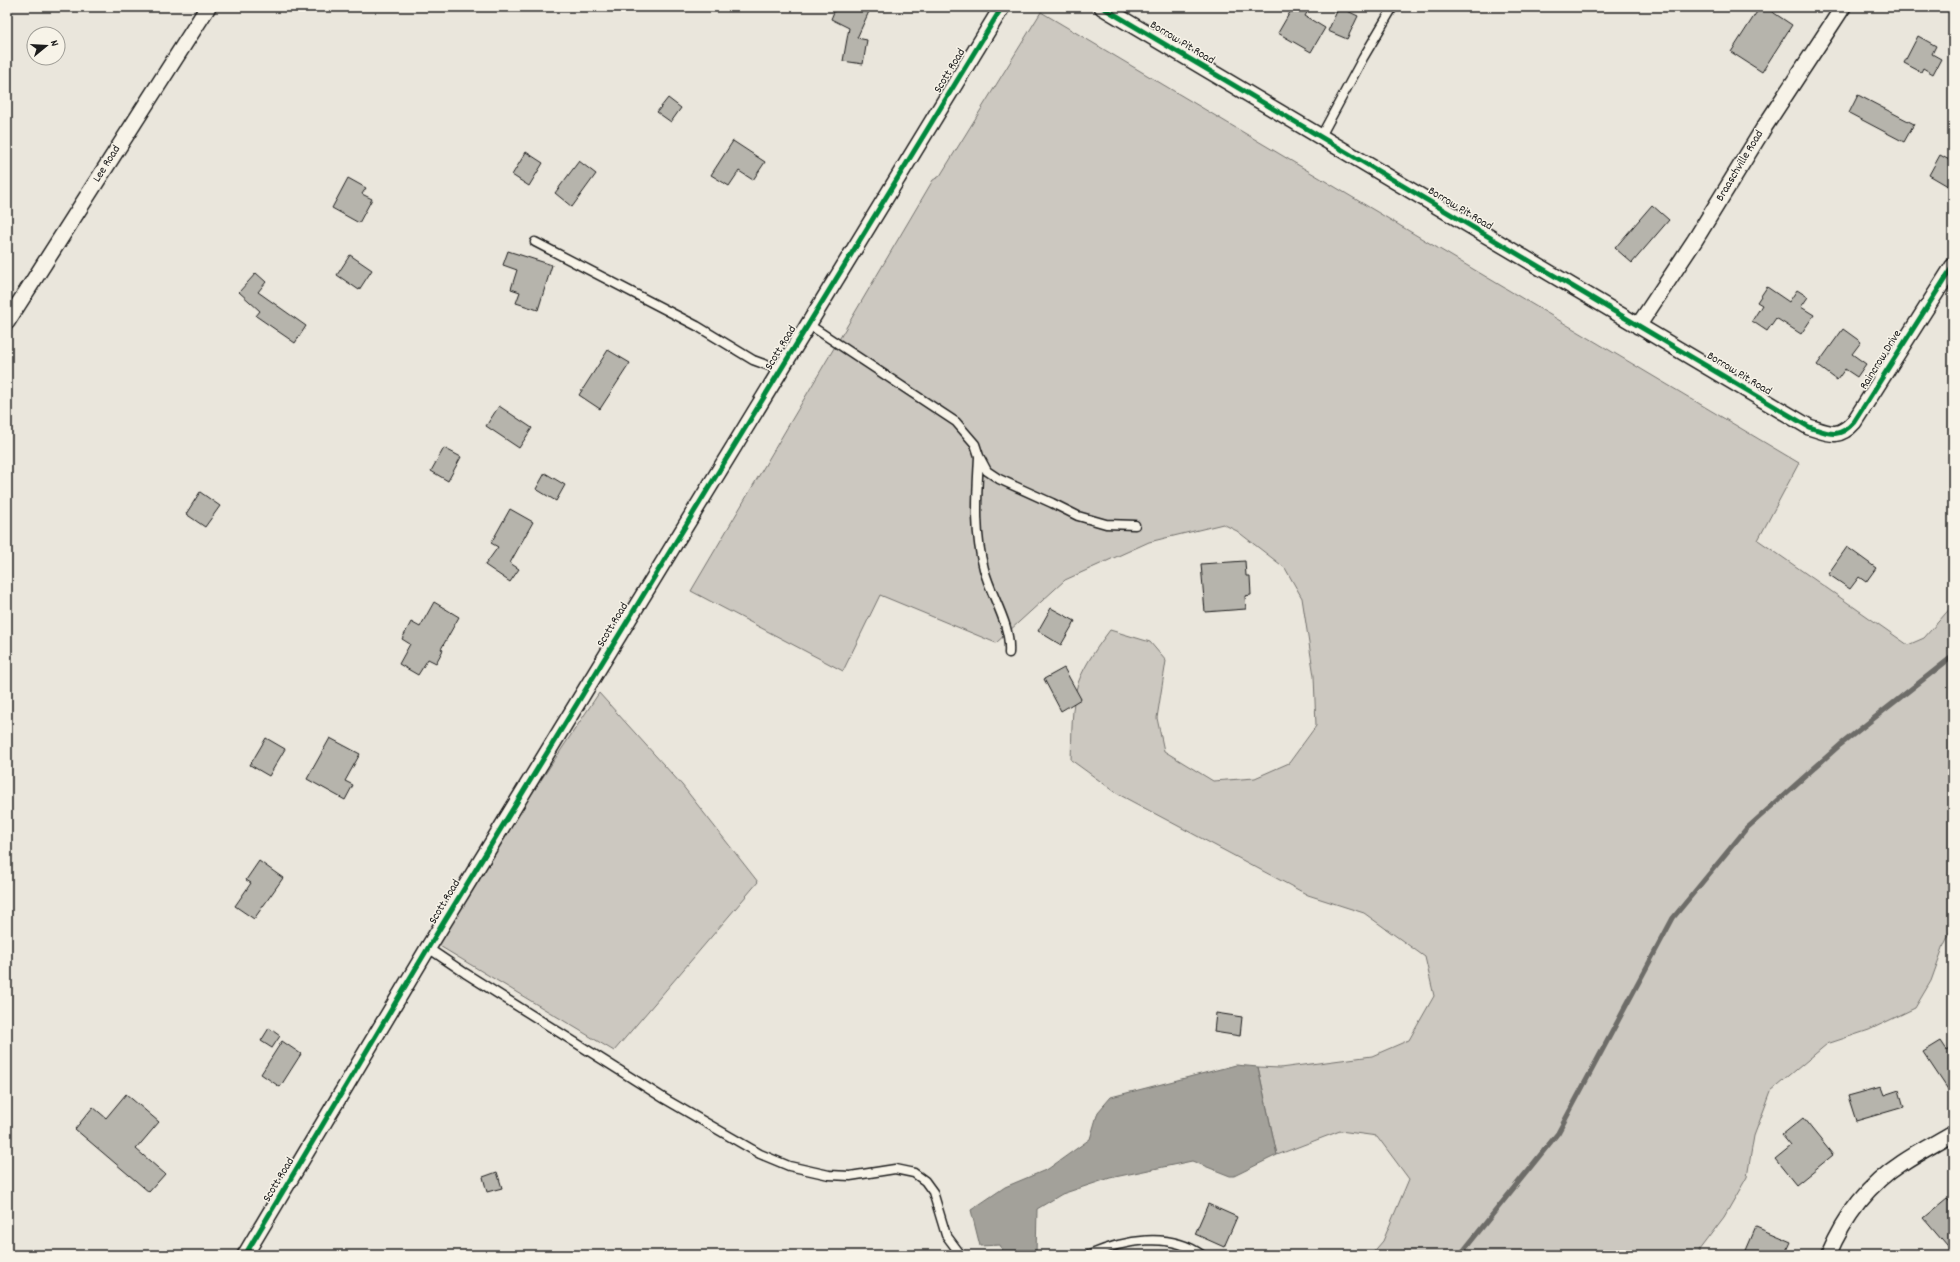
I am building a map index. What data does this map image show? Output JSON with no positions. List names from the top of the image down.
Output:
{
  "streets": {
    "street": [
      "Borrow Pit Road",
      "Scott Road",
      "Lee Road",
      "Braaschville Road",
      "Raincrow Drive"
    ]
  },
  "crossings": [
    ["Borrow Pit Road", "Braaschville Road"],
    ["Borrow Pit Road", "Raincrow Drive"]
  ],
  "north": "right"
}
